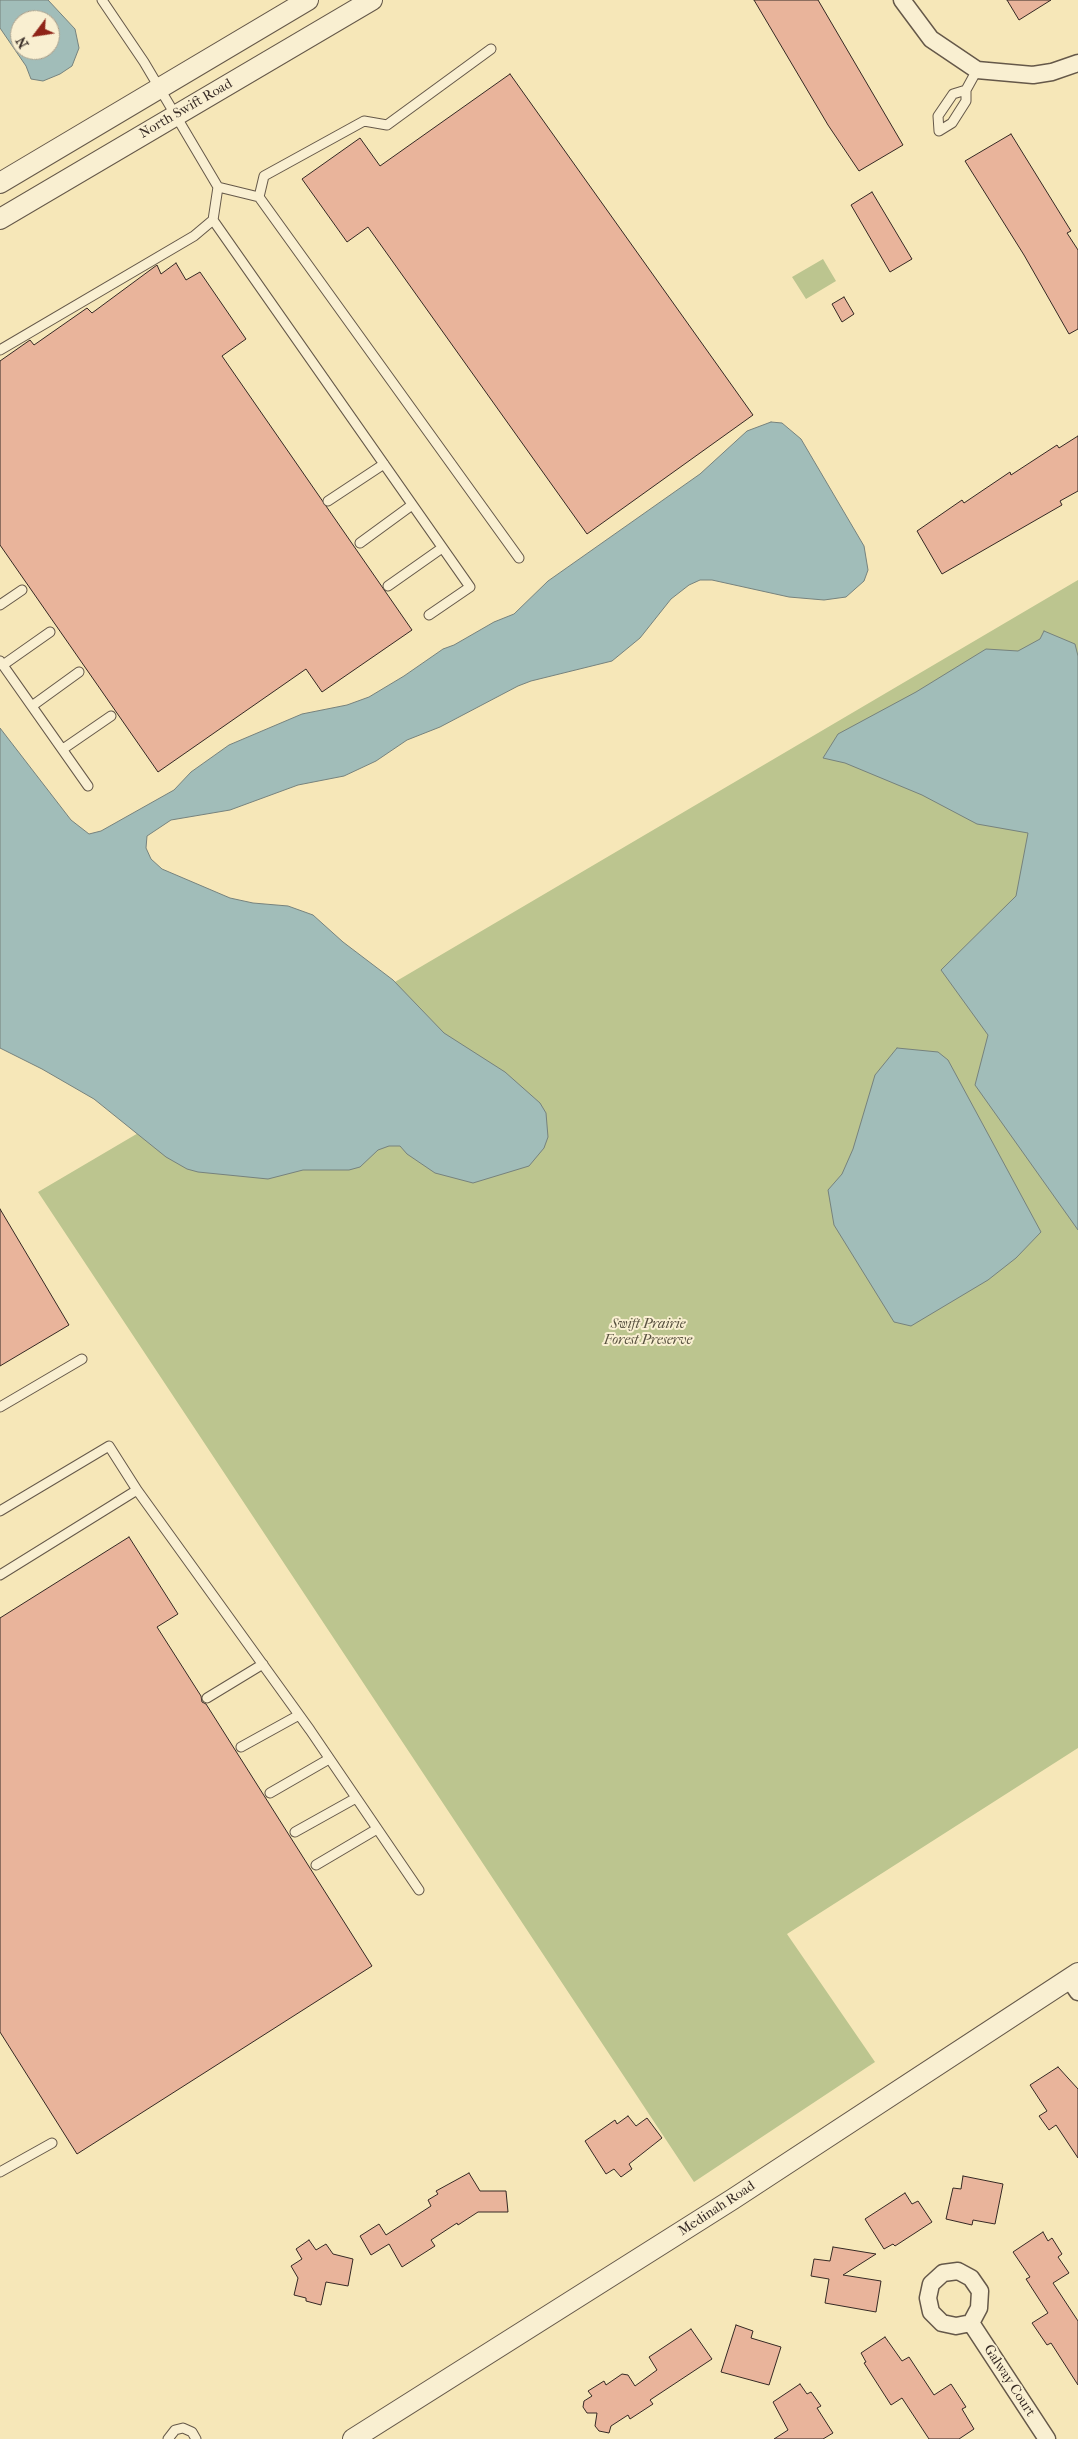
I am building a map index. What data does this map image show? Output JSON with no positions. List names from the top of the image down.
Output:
{
  "streets": {
    "street": ["North Swift Road", "Medinah Road", "Galway Court"]
  },
  "parks": ["Swift Prairie Forest Preserve"],
  "north": "bottom left"
}
